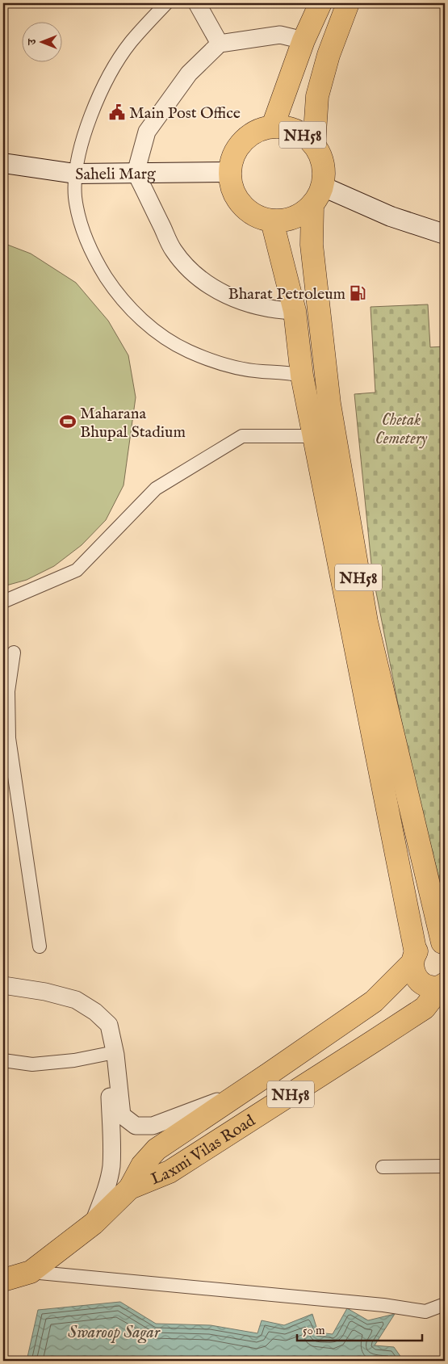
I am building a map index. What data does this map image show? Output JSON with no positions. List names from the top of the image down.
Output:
{
  "streets": {
    "highway": ["NH58", "Laxmi Vilas Road"],
    "main road": ["Saheli Marg"]
  },
  "crossings": [
    ["NH58", "Saheli Marg"],
    ["NH58", "Laxmi Vilas Road"]
  ],
  "water": ["Swaroop Sagar"],
  "parks": ["Chetak Cemetery"],
  "places": {
    "public building": ["Main Post Office"],
    "fuel station": ["Bharat Petroleum"],
    "sports": ["Maharana Bhupal Stadium"]
  },
  "scale_bar": "50 m",
  "north": "left"
}
